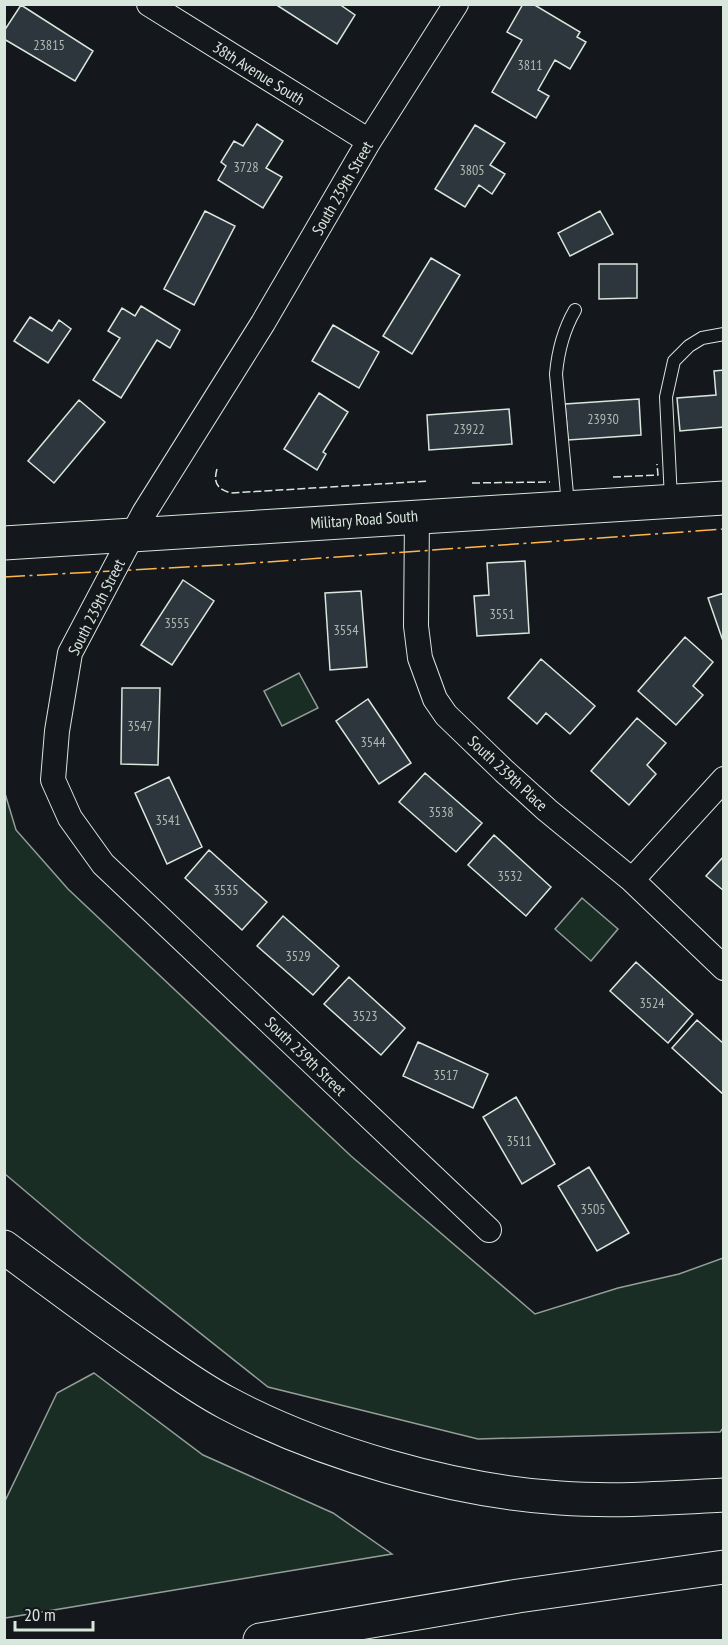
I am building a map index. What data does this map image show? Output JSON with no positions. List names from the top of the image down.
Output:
{
  "streets": {
    "main road": ["Military Road South"],
    "street": ["38th Avenue South", "South 239th Street", "South 239th Place"]
  },
  "crossings": [
    ["38th Avenue South", "South 239th Street"],
    ["South 239th Street", "Military Road South"],
    ["Military Road South", "South 239th Place"]
  ],
  "house_numbers": [
    "23815",
    "3811",
    "3728",
    "3805",
    "23930",
    "23922",
    "3551",
    "3555",
    "3554",
    "3547",
    "3544",
    "3538",
    "3541",
    "3532",
    "3535",
    "3529",
    "3524",
    "3523",
    "3517",
    "3511",
    "3505"
  ],
  "scale_bar": "20 m"
}
